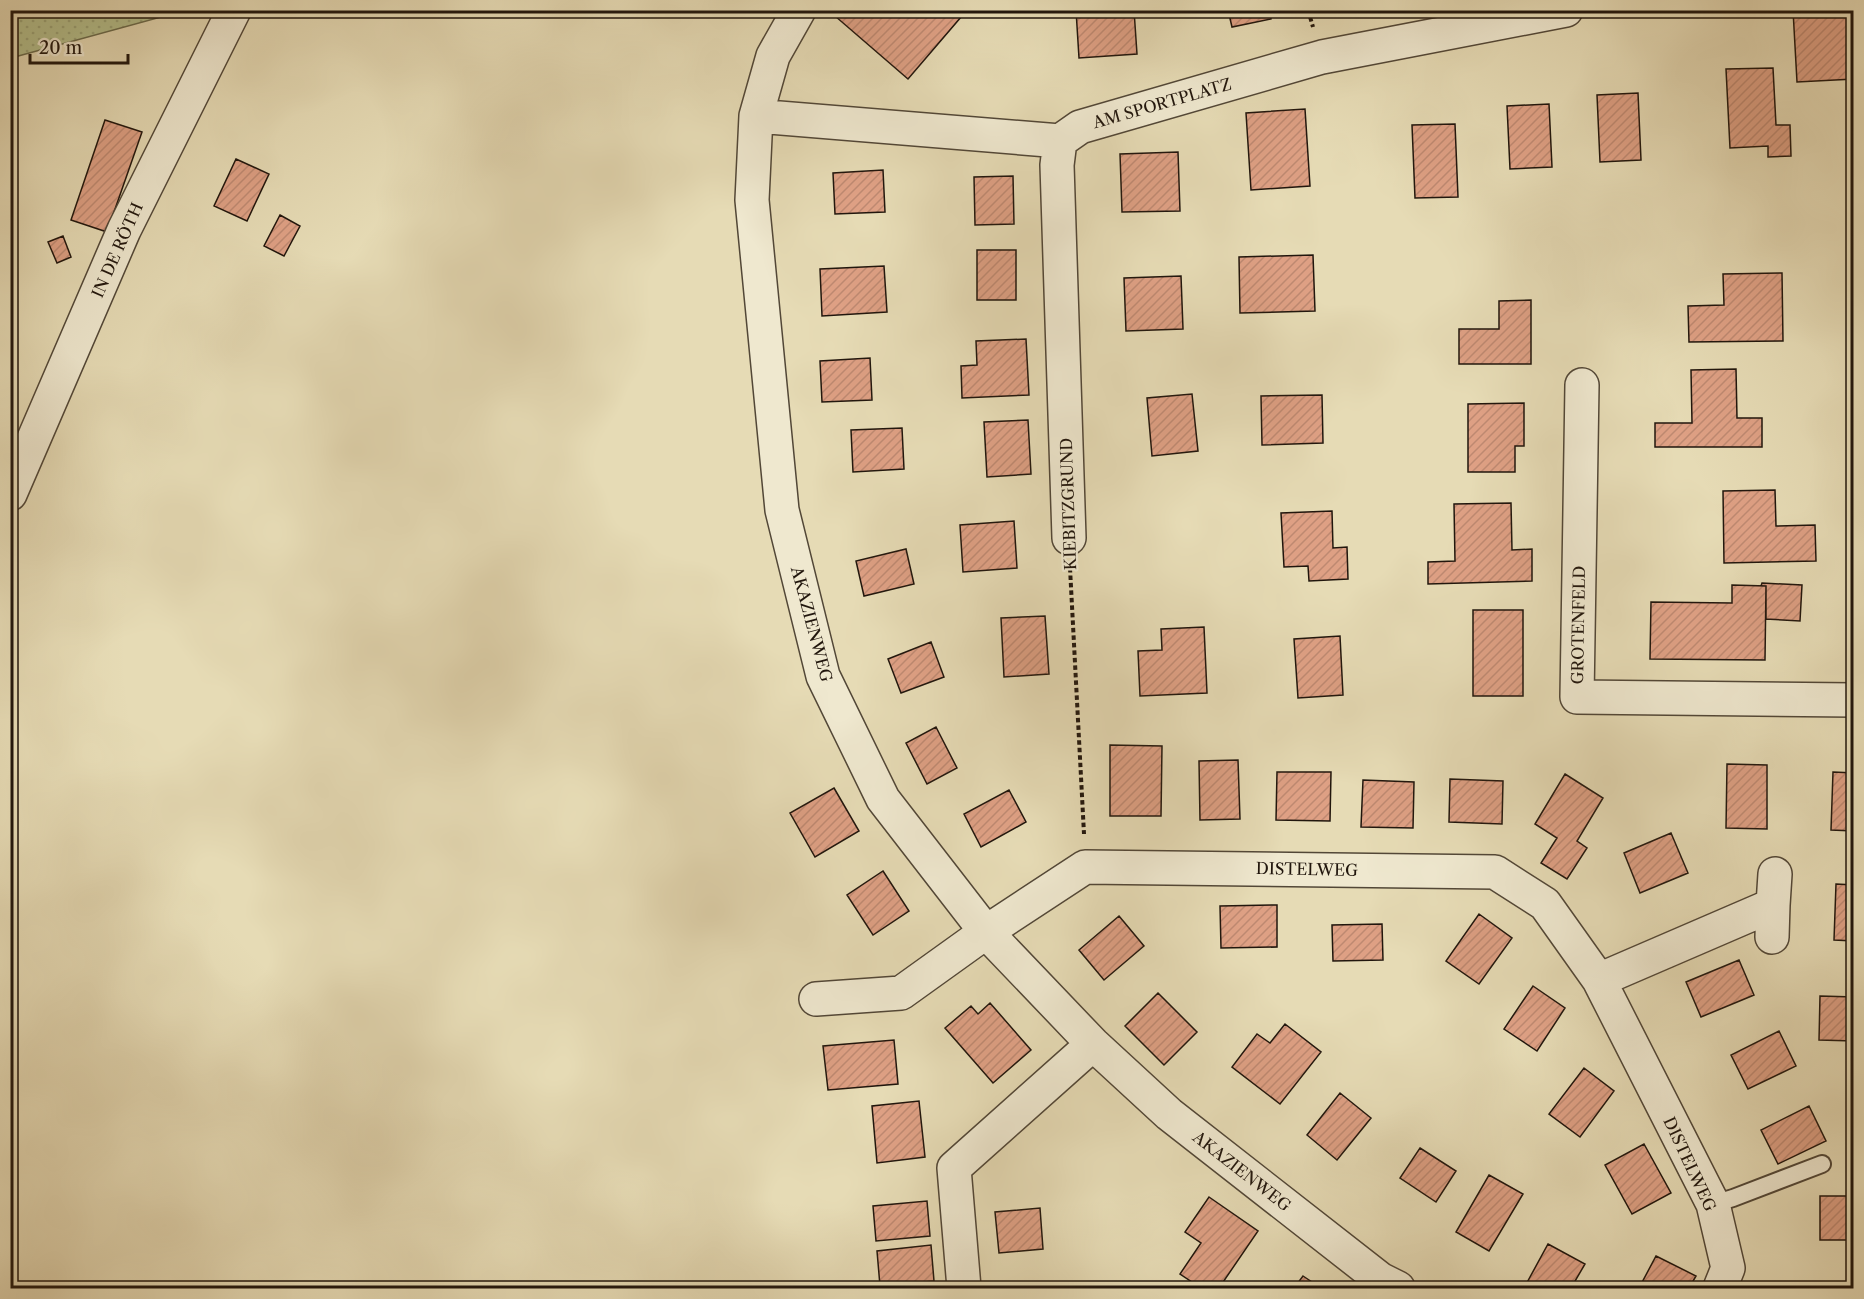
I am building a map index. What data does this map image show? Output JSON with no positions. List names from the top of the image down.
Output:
{
  "streets": {
    "street": [
      "AM SPORTPLATZ",
      "IN DE RÖTH",
      "KIEBITZGRUND",
      "AKAZIENWEG",
      "GROTENFELD",
      "DISTELWEG"
    ]
  },
  "crossings": [
    ["AM SPORTPLATZ", "KIEBITZGRUND"],
    ["KIEBITZGRUND", "DISTELWEG"]
  ],
  "scale_bar": "20 m"
}
